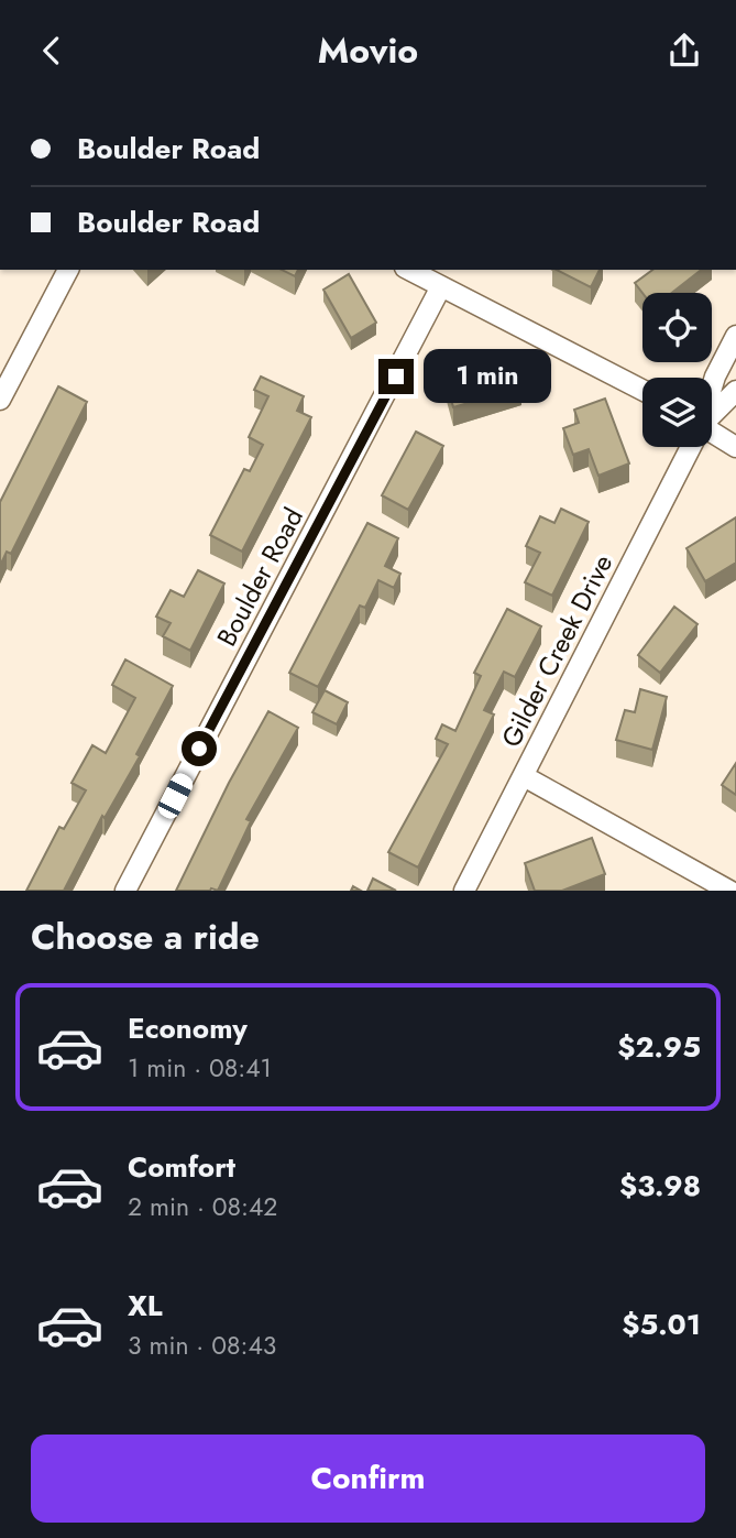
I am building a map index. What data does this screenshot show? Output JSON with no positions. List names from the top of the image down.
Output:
{
  "streets": {
    "street": ["Boulder Road", "Gilder Creek Drive"]
  },
  "page": {
    "header": "Movio",
    "banner": ["Boulder Road", "Boulder Road"],
    "bubble": "1 min",
    "heading": "Choose a ride",
    "list": [
      {
        "name": "Economy",
        "note": "1 min · 08:41",
        "value": "$2.95"
      },
      {
        "name": "Comfort",
        "note": "2 min · 08:42",
        "value": "$3.98"
      },
      {
        "name": "XL",
        "note": "3 min · 08:43",
        "value": "$5.01"
      }
    ],
    "buttons": "Confirm"
  }
}
